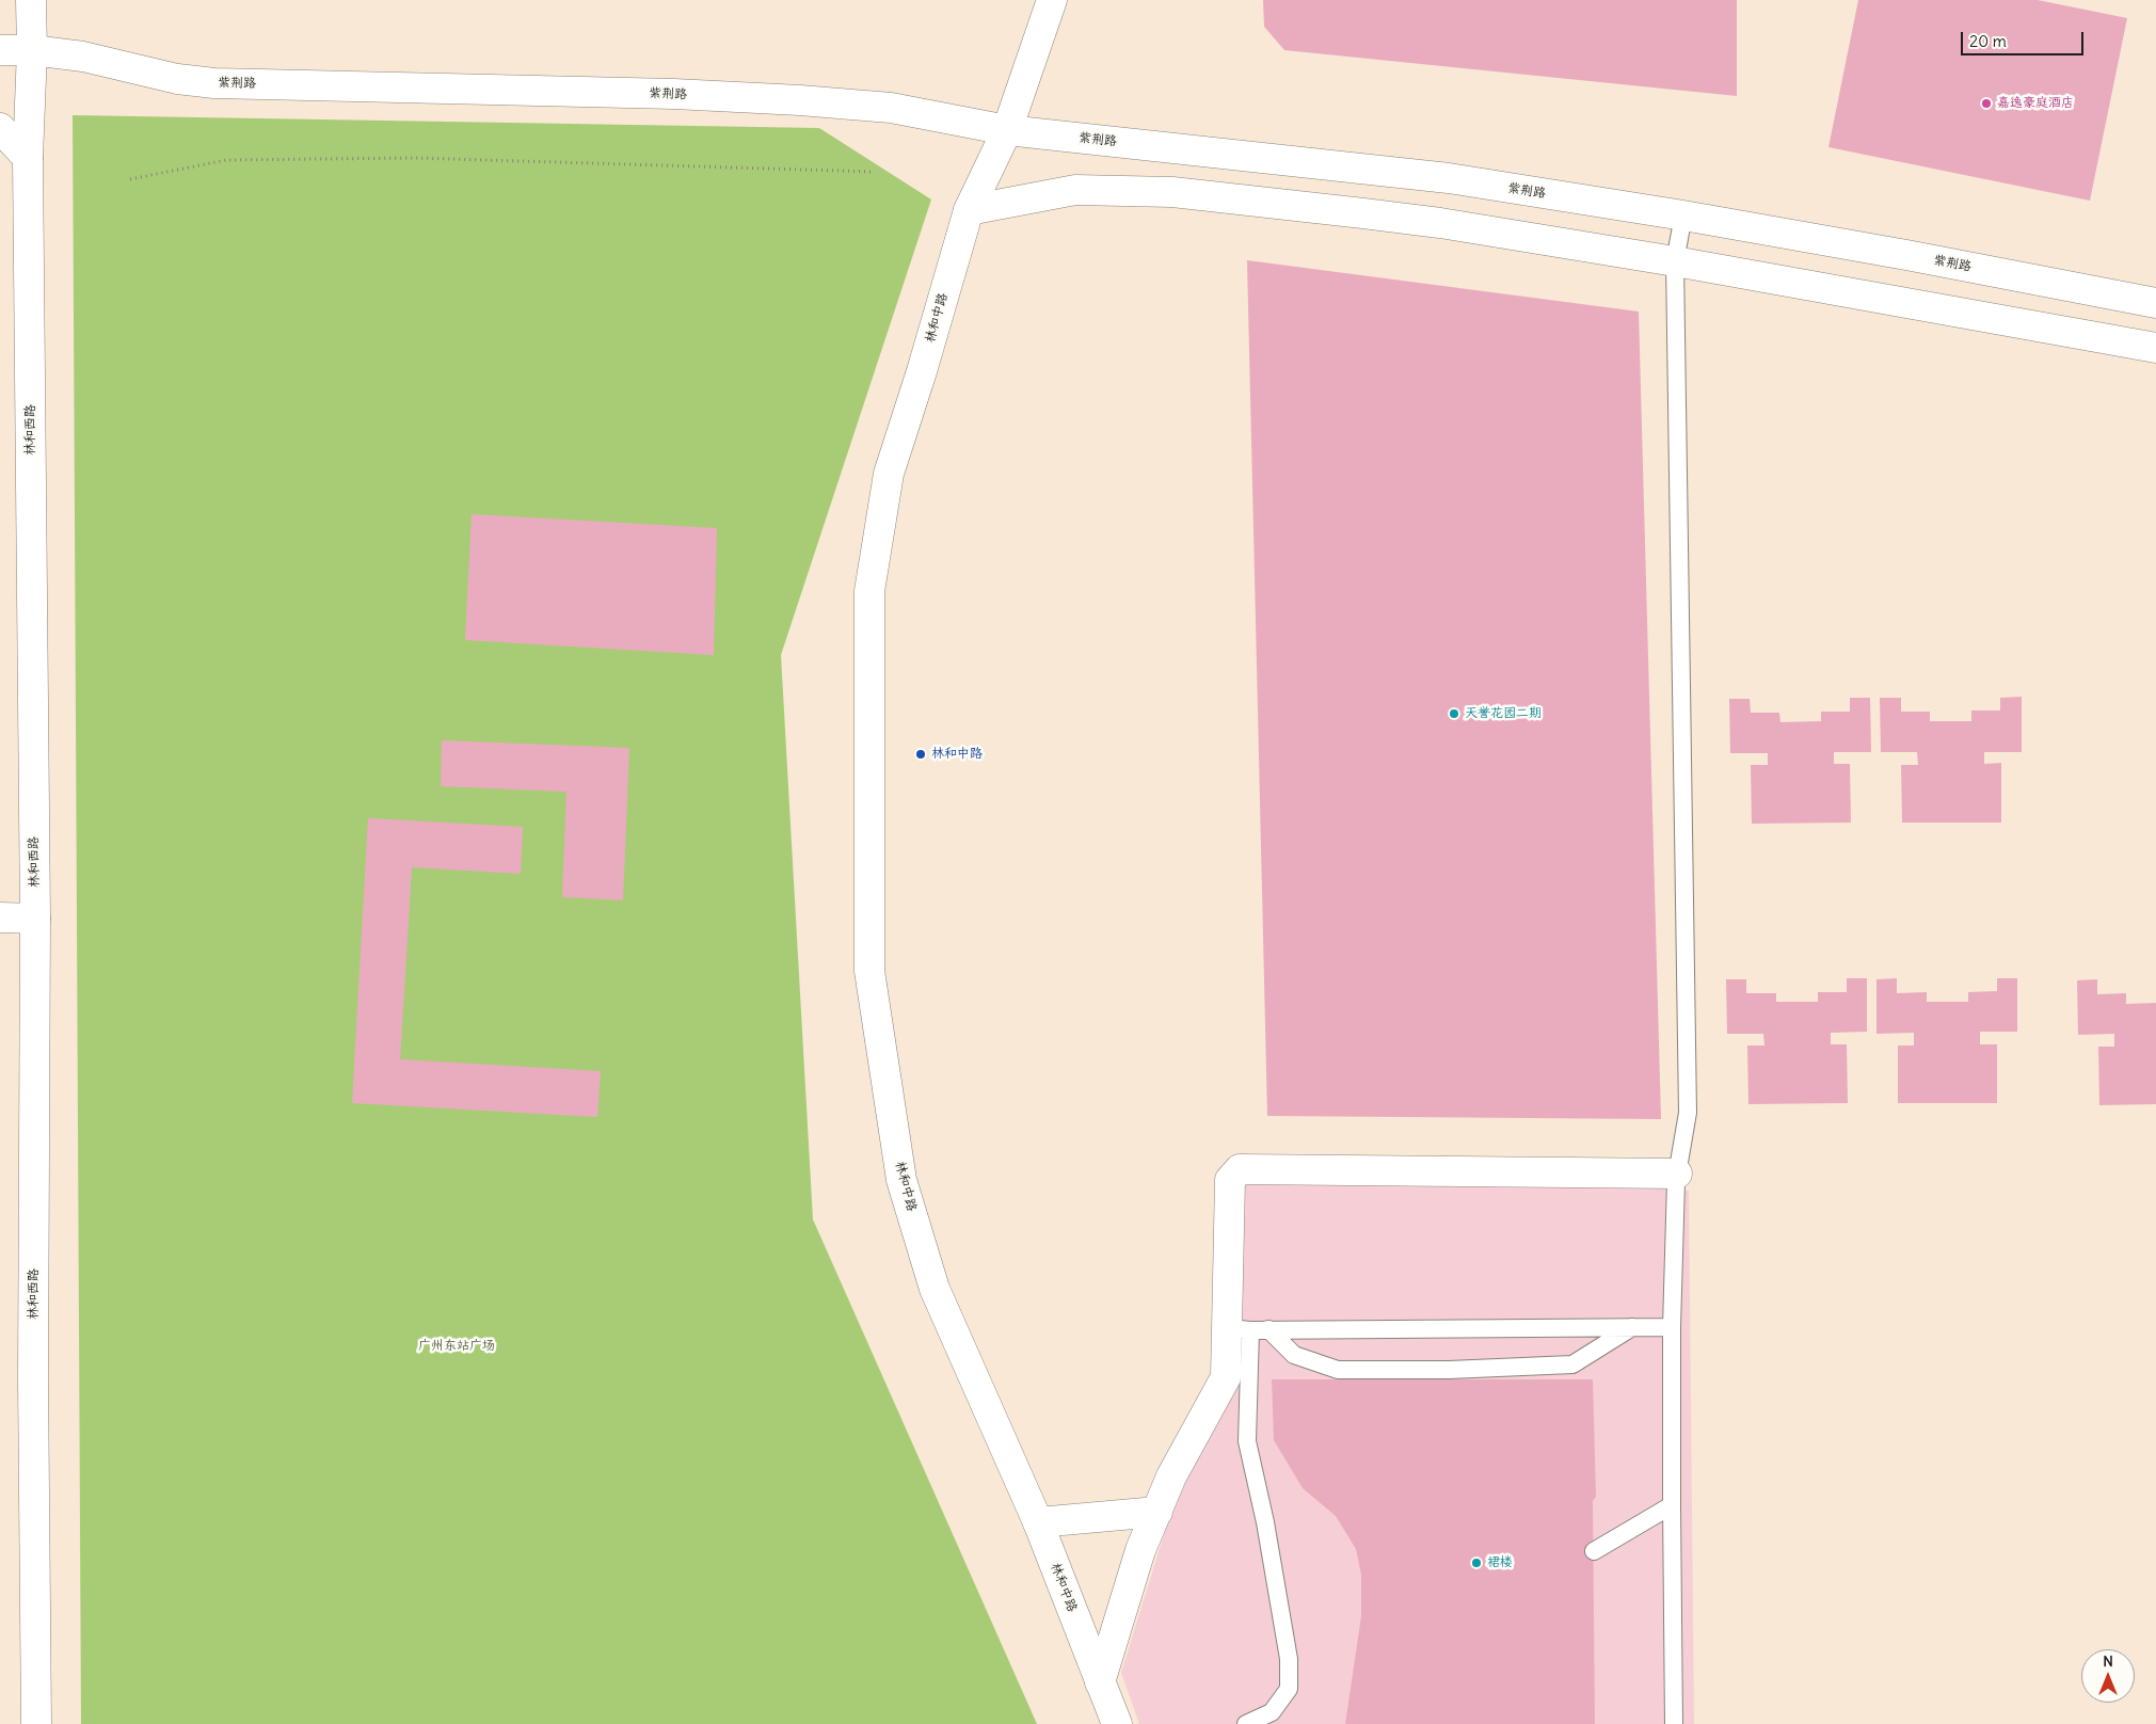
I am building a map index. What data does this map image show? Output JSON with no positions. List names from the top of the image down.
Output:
{
  "streets": {
    "main road": ["紫荆路", "林和中路", "林和西路"]
  },
  "crossings": [
    ["紫荆路", "林和中路"],
    ["紫荆路", "林和西路"]
  ],
  "parks": ["广州东站广场"],
  "places": [
    "嘉逸豪庭酒店",
    "天誉花园二期",
    "林和中路",
    "裙楼"
  ],
  "scale_bar": "20 m",
  "north": "top"
}
